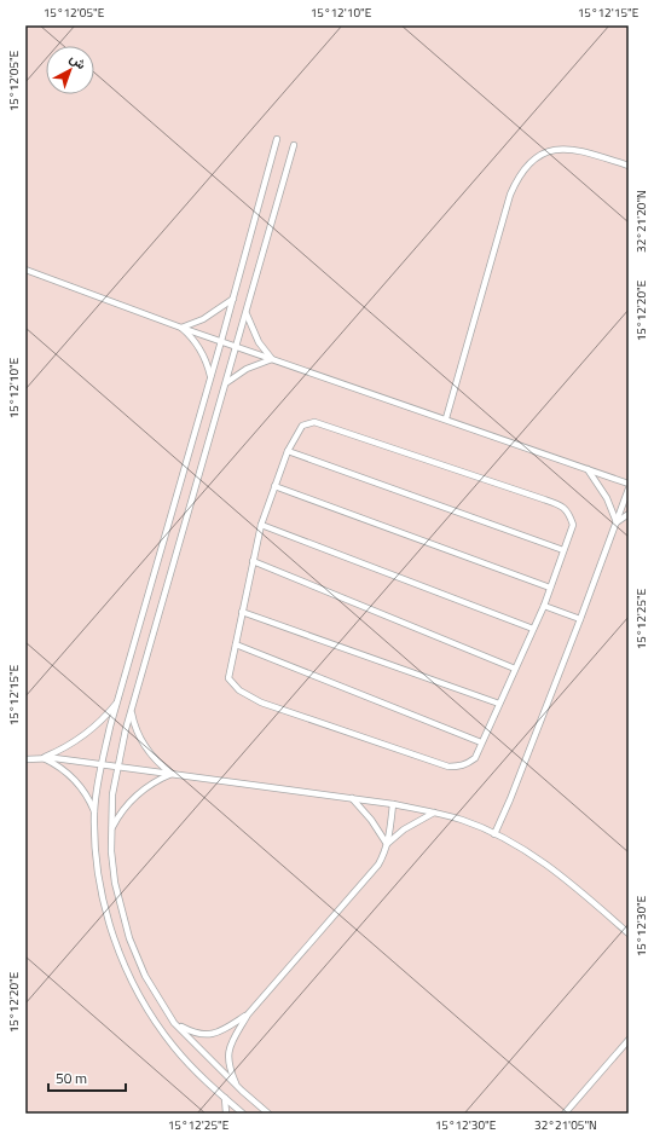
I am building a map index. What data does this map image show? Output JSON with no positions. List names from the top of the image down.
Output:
{
  "scale_bar": "50 m",
  "north": "top right",
  "coordinates": [
    "15°12'05\"E",
    "15°12'10\"E",
    "15°12'15\"E",
    "32°21'20\"N",
    "15°12'20\"E",
    "15°12'25\"E",
    "15°12'30\"E",
    "32°21'05\"N"
  ]
}
